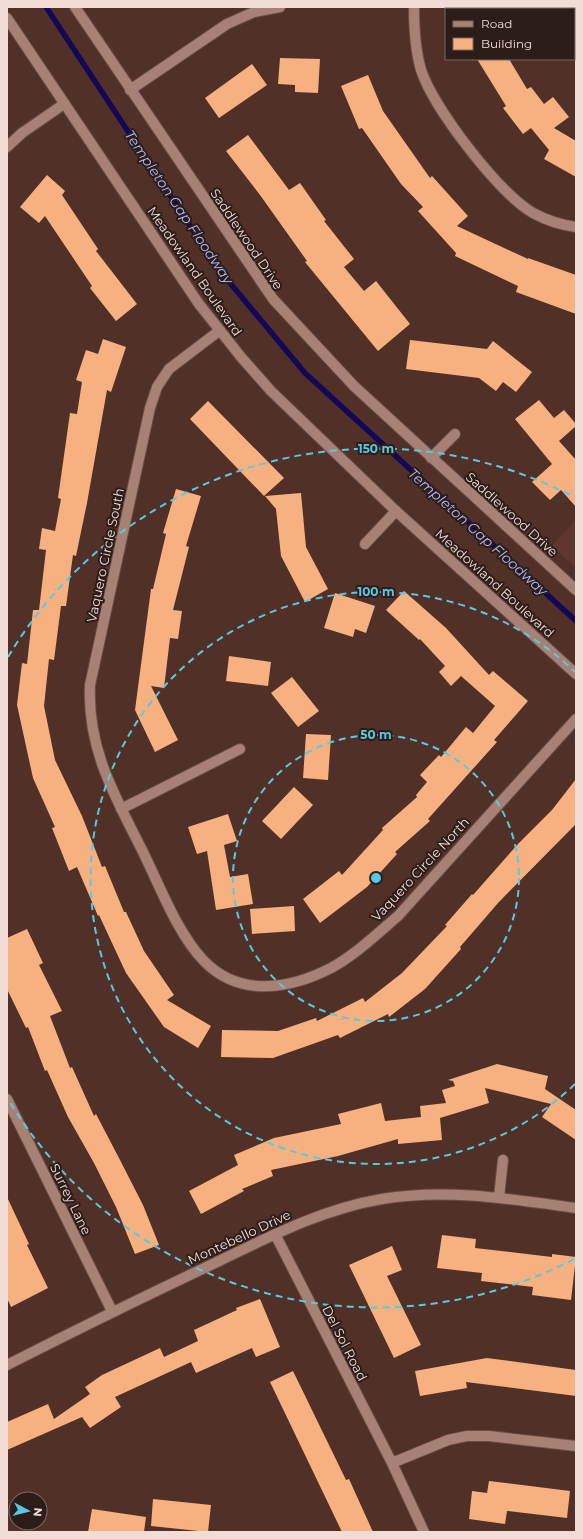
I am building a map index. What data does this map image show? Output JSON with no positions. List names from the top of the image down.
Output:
{
  "streets": {
    "street": [
      "Saddlewood Drive",
      "Meadowland Boulevard",
      "Vaquero Circle South",
      "Vaquero Circle North",
      "Surrey Lane",
      "Montebello Drive",
      "Del Sol Road"
    ]
  },
  "crossings": [
    ["Meadowland Boulevard", "Vaquero Circle South"],
    ["Vaquero Circle South", "Vaquero Circle North"],
    ["Surrey Lane", "Montebello Drive"],
    ["Montebello Drive", "Del Sol Road"]
  ],
  "water": ["Templeton Gap Floodway"],
  "legend": ["Road", "Building"],
  "north": "right",
  "rings": ["150 m", "100 m", "50 m"]
}
